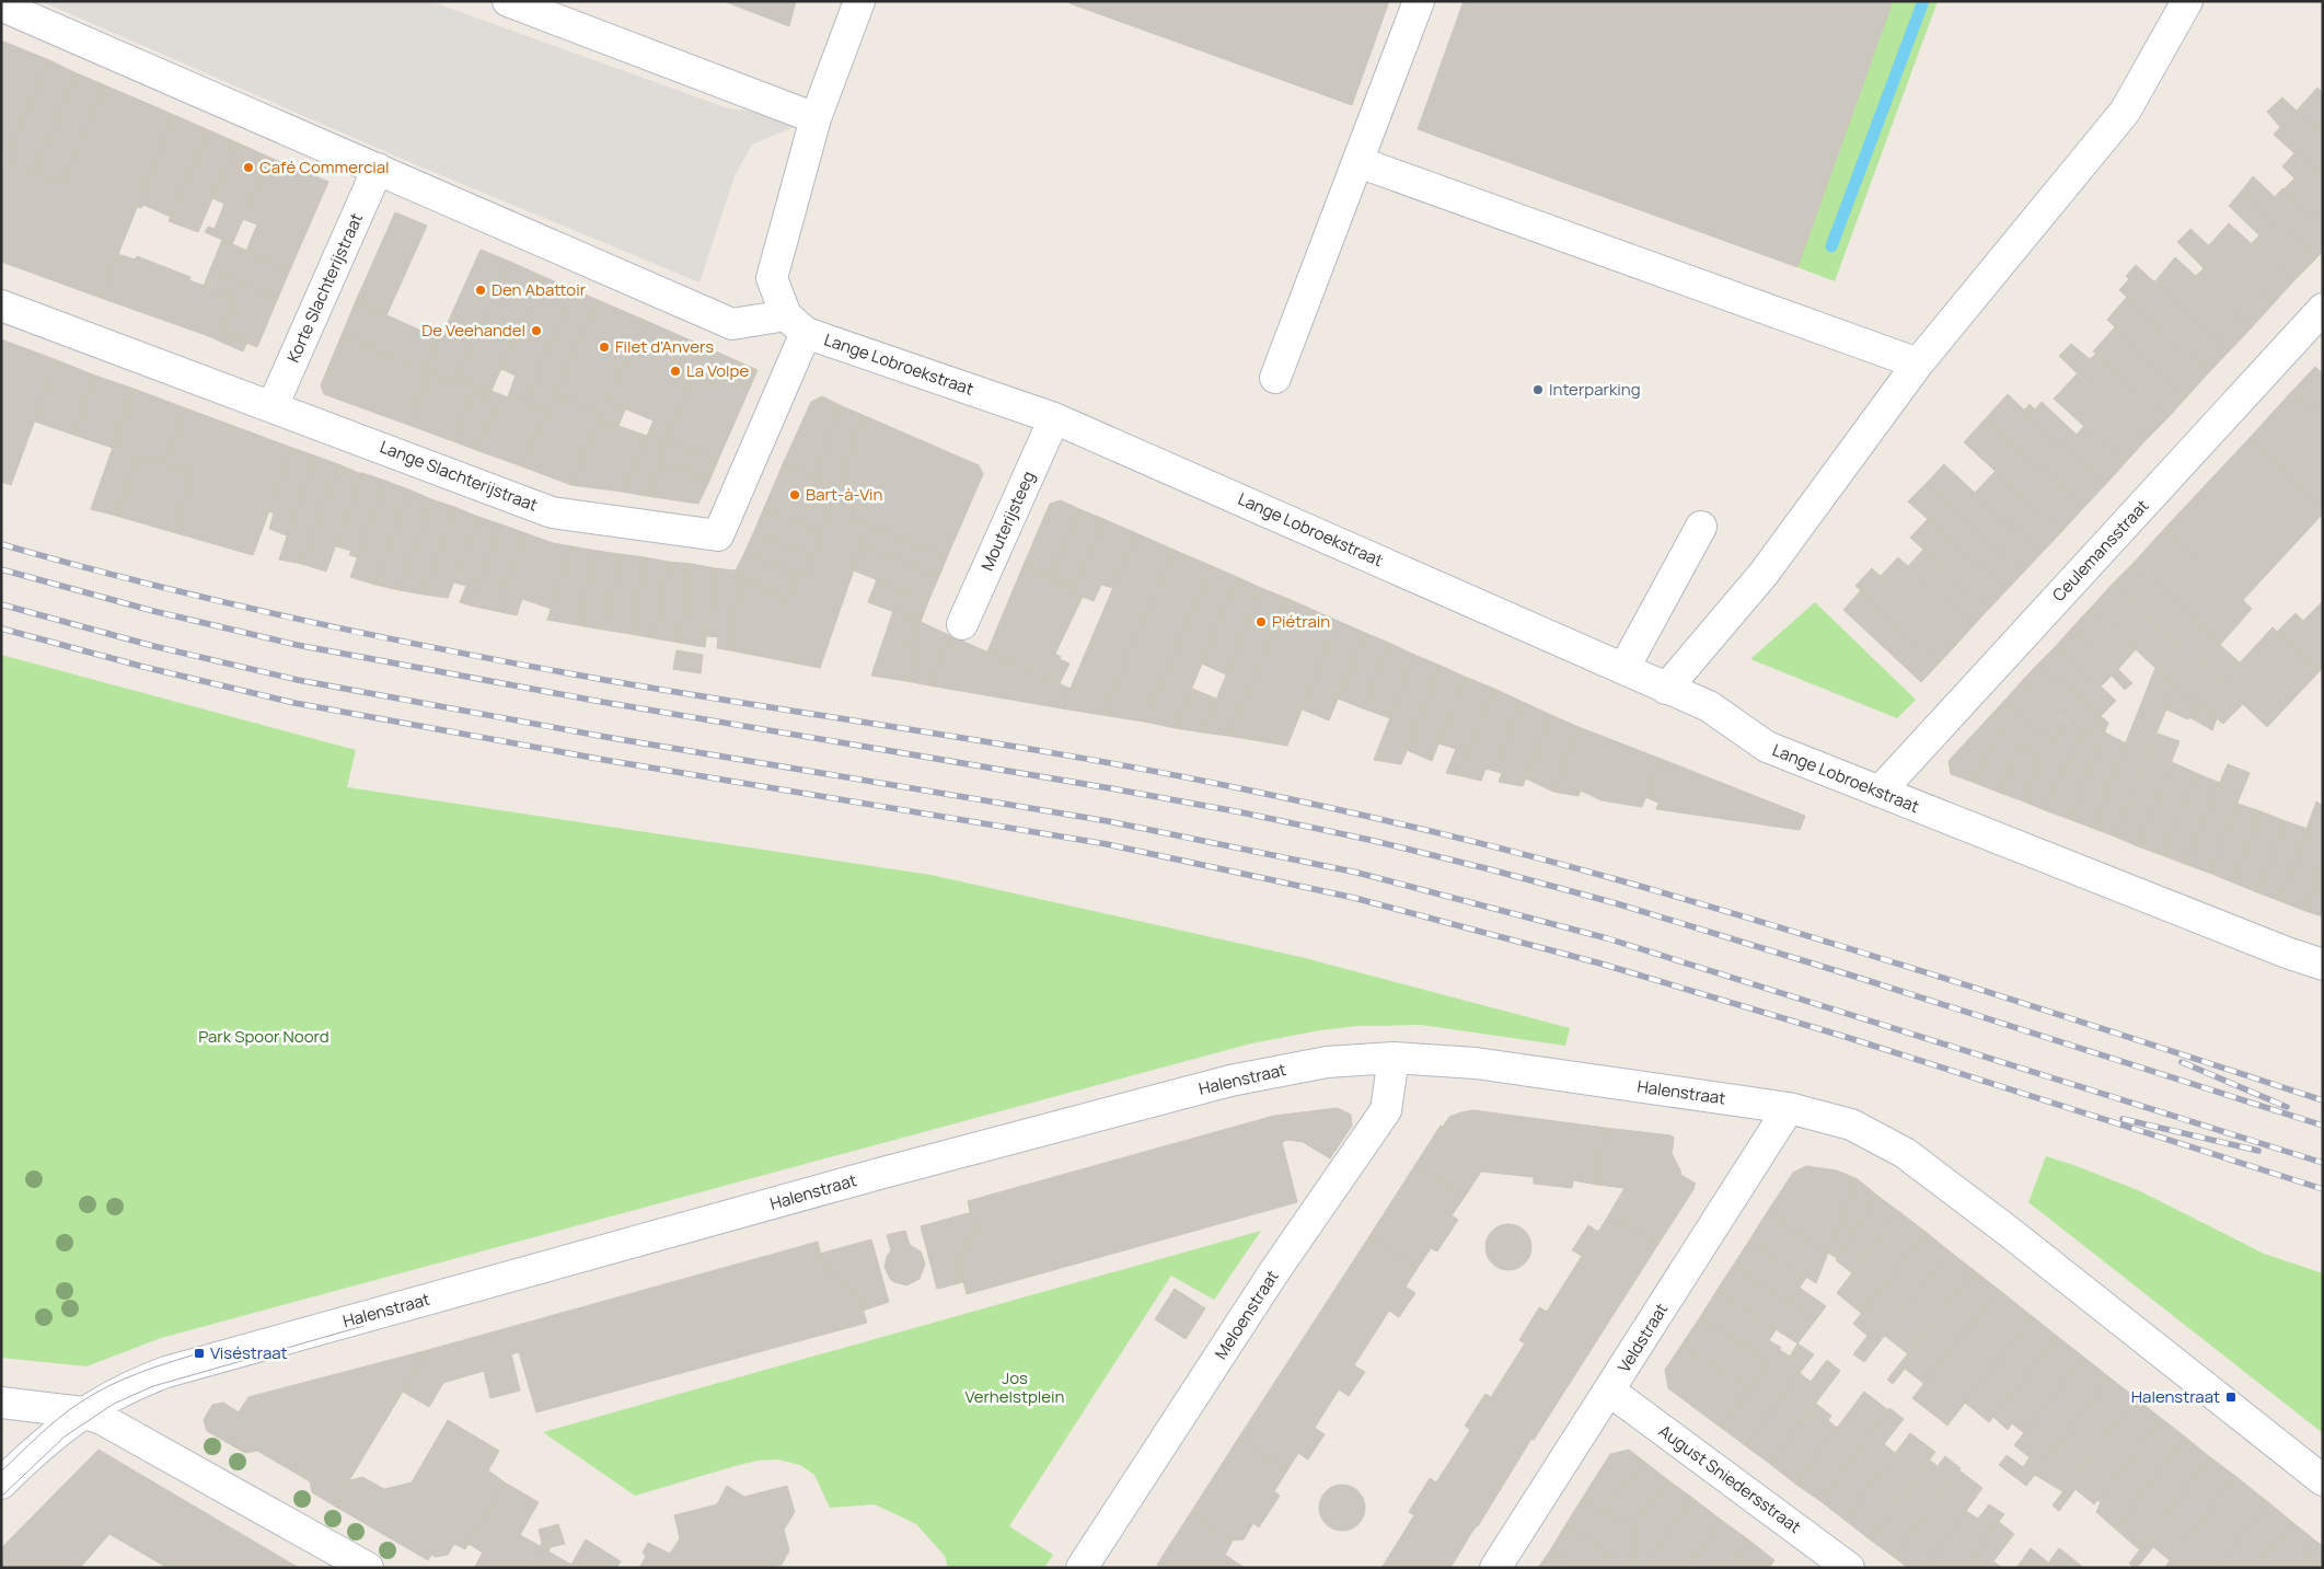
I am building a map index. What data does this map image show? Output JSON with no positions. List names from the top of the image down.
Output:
{
  "streets": {
    "street": [
      "Korte Slachterijstraat",
      "Lange Lobroekstraat",
      "Lange Slachterijstraat",
      "Mouterijsteeg",
      "Ceulemansstraat",
      "Halenstraat",
      "Meloenstraat",
      "Veldstraat",
      "August Sniedersstraat"
    ]
  },
  "crossings": [
    ["Korte Slachterijstraat", "Lange Slachterijstraat"],
    ["Lange Lobroekstraat", "Lange Slachterijstraat"],
    ["Lange Lobroekstraat", "Mouterijsteeg"],
    ["Lange Lobroekstraat", "Ceulemansstraat"],
    ["Halenstraat", "Meloenstraat"],
    ["Halenstraat", "Veldstraat"],
    ["Veldstraat", "August Sniedersstraat"]
  ],
  "parks": ["Park Spoor Noord", "Jos Verhelstplein"],
  "places": {
    "other": [
      "Café Commercial",
      "Den Abattoir",
      "De Veehandel",
      "Filet d'Anvers",
      "La Volpe",
      "Interparking",
      "Bart-à-Vin",
      "Piétrain"
    ],
    "transit": ["Viséstraat", "Halenstraat"]
  }
}
